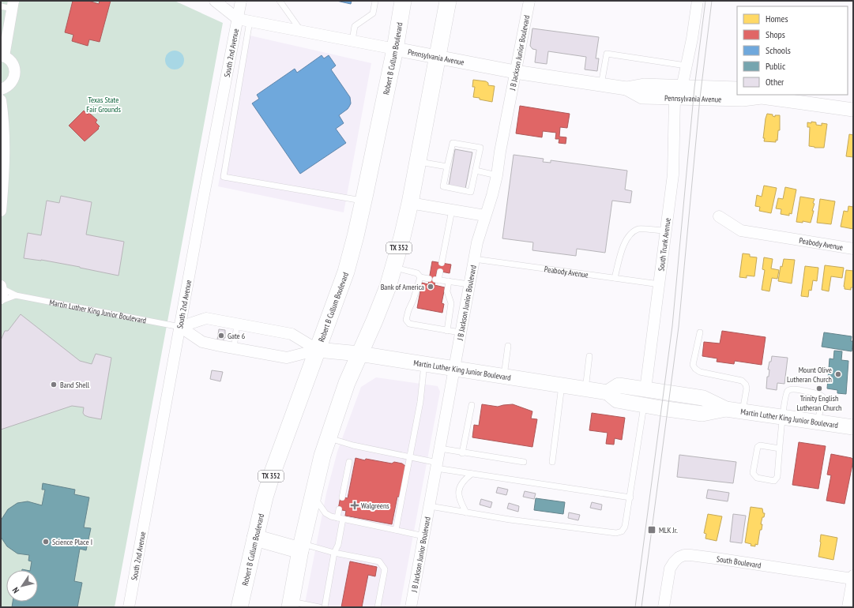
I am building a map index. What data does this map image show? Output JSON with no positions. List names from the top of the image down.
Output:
{
  "streets": {
    "main road": ["Robert B Cullum Boulevard", "TX 352", "Martin Luther King Junior Boulevard"],
    "street": [
      "South 2nd Avenue",
      "J B Jackson Junior Boulevard",
      "Pennsylvania Avenue",
      "South Trunk Avenue",
      "Peabody Avenue",
      "South Boulevard"
    ]
  },
  "crossings": [
    ["South 2nd Avenue", "Pennsylvania Avenue"],
    ["South 2nd Avenue", "Martin Luther King Junior Boulevard"],
    ["J B Jackson Junior Boulevard", "Pennsylvania Avenue"],
    ["J B Jackson Junior Boulevard", "Peabody Avenue"],
    ["J B Jackson Junior Boulevard", "Martin Luther King Junior Boulevard"],
    ["Pennsylvania Avenue", "Robert B Cullum Boulevard"],
    ["Pennsylvania Avenue", "South Trunk Avenue"],
    ["Pennsylvania Avenue", "TX 352"],
    ["Robert B Cullum Boulevard", "Martin Luther King Junior Boulevard"],
    ["South Trunk Avenue", "Peabody Avenue"],
    ["South Trunk Avenue", "Martin Luther King Junior Boulevard"],
    ["TX 352", "Martin Luther King Junior Boulevard"]
  ],
  "parks": ["Texas State Fair Grounds"],
  "places": {
    "other": [
      "Bank of America",
      "Gate 6",
      "Mount Olive Lutheran Church",
      "Band Shell",
      "Trinity English Lutheran Church",
      "Science Place I"
    ],
    "health": ["Walgreens"],
    "transit": ["MLK Jr."]
  },
  "legend": [
    "Homes",
    "Shops",
    "Schools",
    "Public",
    "Other"
  ],
  "north": "bottom left"
}
